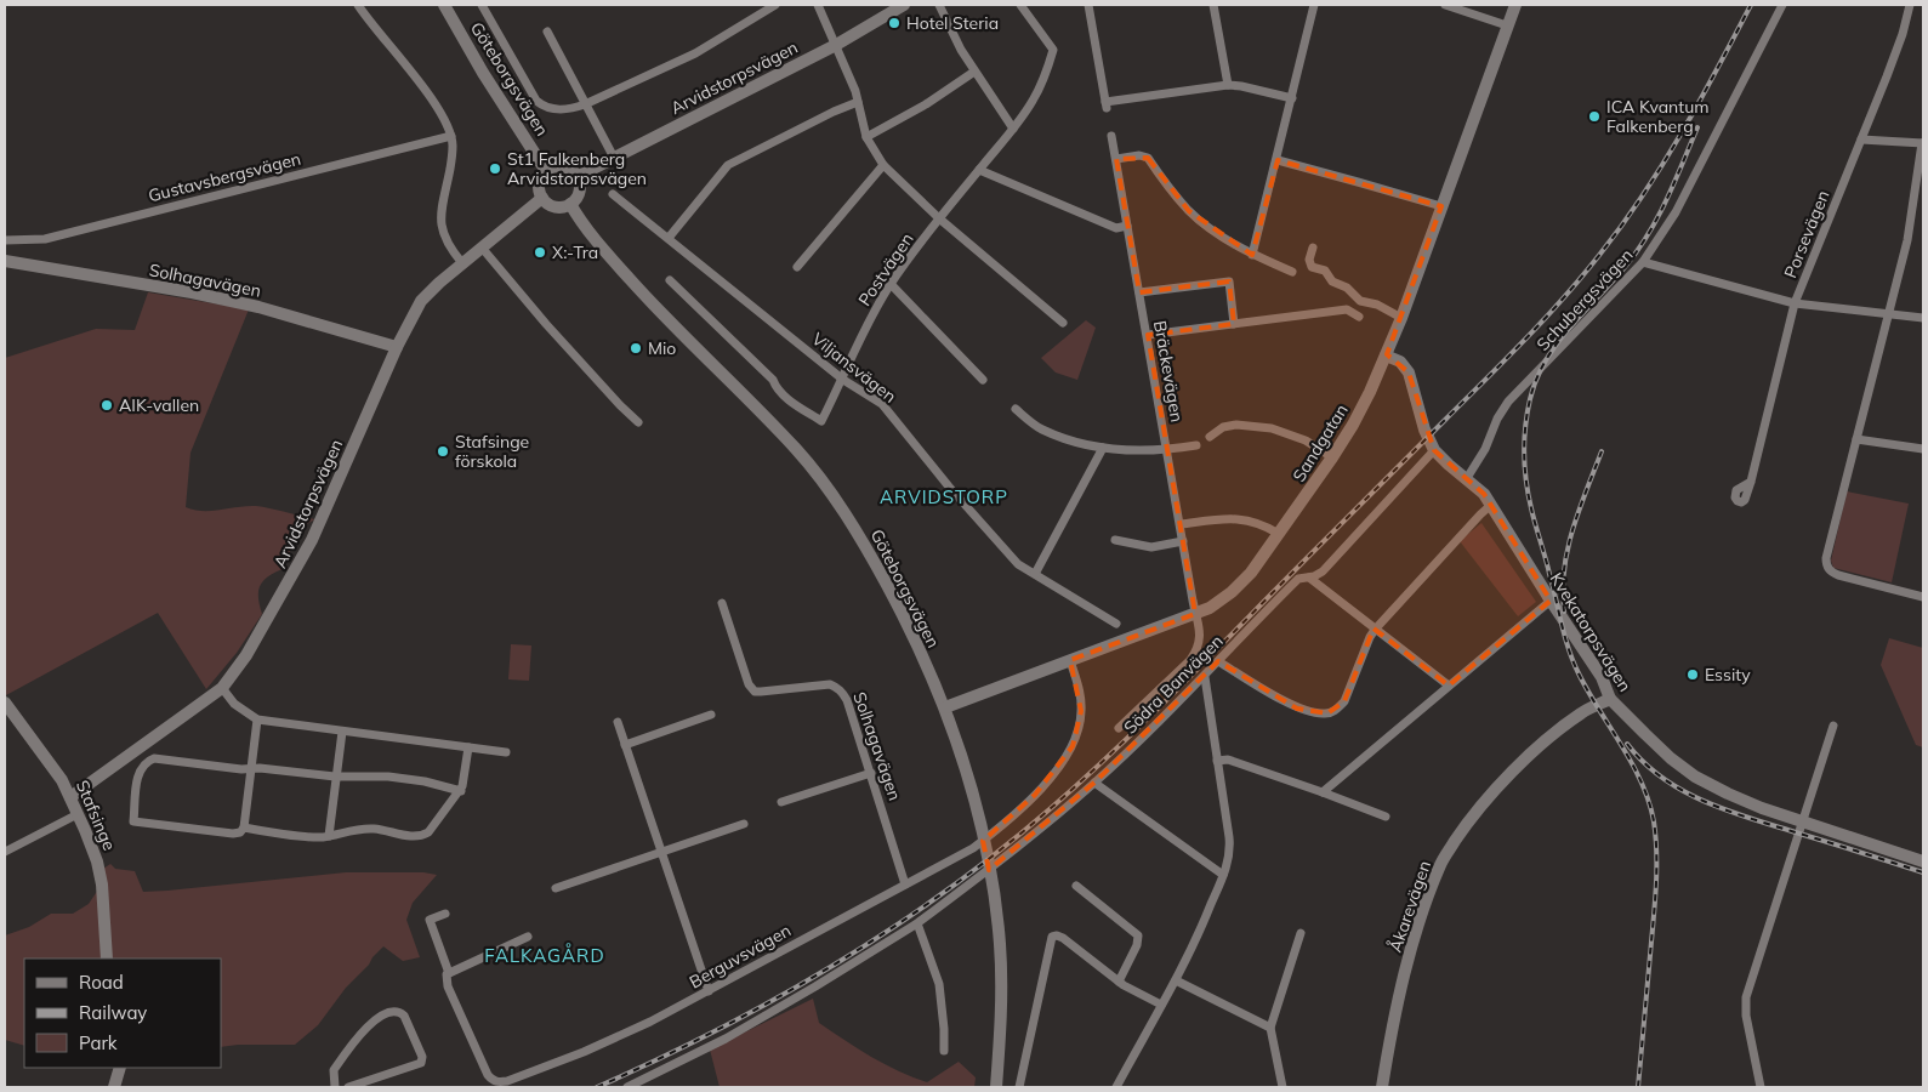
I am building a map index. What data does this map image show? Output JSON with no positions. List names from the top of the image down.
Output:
{
  "streets": {
    "street": [
      "Arvidstorpsvägen",
      "Göteborgsvägen",
      "Gustavsbergsvägen",
      "Porsevägen",
      "Postvägen",
      "Solhagavägen",
      "Schubergsvägen",
      "Viljansvägen",
      "Bräckevägen",
      "Sandgatan",
      "Kvekatorpsvägen",
      "Södra Banvägen",
      "Stafsinge",
      "Åkarevägen",
      "Berguvsvägen"
    ]
  },
  "crossings": [
    ["Arvidstorpsvägen", "Göteborgsvägen"],
    ["Arvidstorpsvägen", "Solhagavägen"],
    ["Arvidstorpsvägen", "Stafsinge"],
    ["Göteborgsvägen", "Sandgatan"],
    ["Postvägen", "Viljansvägen"],
    ["Solhagavägen", "Berguvsvägen"],
    ["Schubergsvägen", "Kvekatorpsvägen"],
    ["Bräckevägen", "Sandgatan"],
    ["Sandgatan", "Kvekatorpsvägen"],
    ["Sandgatan", "Berguvsvägen"],
    ["Kvekatorpsvägen", "Södra Banvägen"],
    ["Kvekatorpsvägen", "Åkarevägen"]
  ],
  "districts": ["ARVIDSTORP", "FALKAGÅRD"],
  "places": [
    "Hotel Steria",
    "ICA Kvantum Falkenberg",
    "St1 Falkenberg Arvidstorpsvägen",
    "X:-Tra",
    "Mio",
    "AIK-vallen",
    "Stafsinge förskola",
    "Essity"
  ],
  "legend": ["Road", "Railway", "Park"]
}
